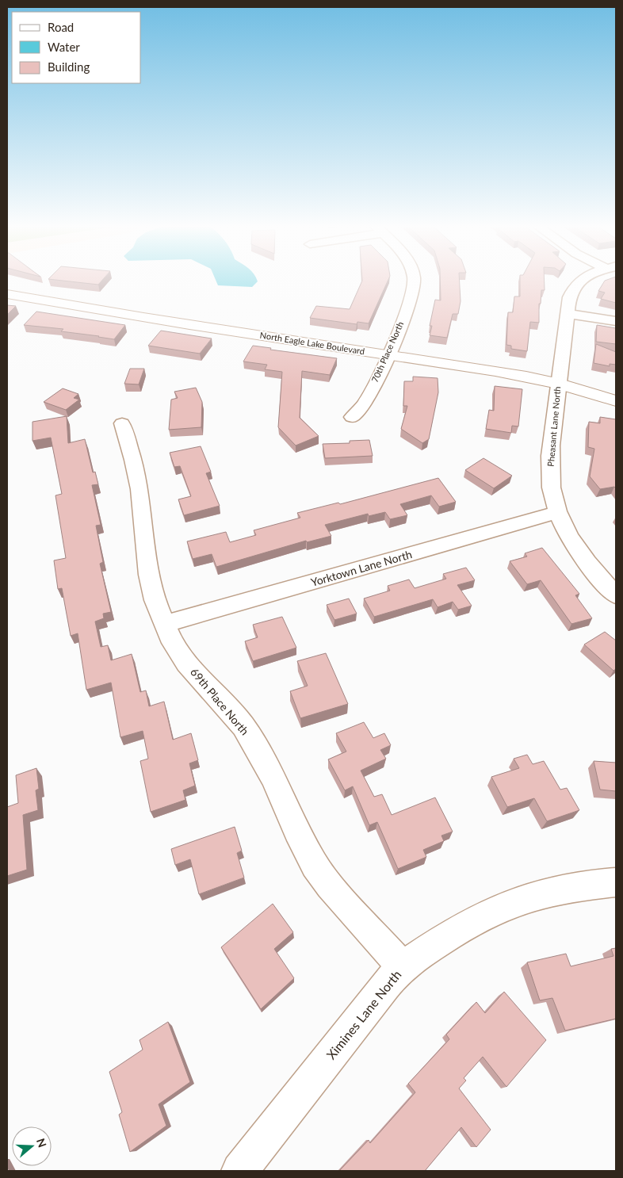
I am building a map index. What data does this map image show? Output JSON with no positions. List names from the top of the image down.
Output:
{
  "streets": {
    "street": [
      "North Eagle Lake Boulevard",
      "70th Place North",
      "Pheasant Lane North",
      "Yorktown Lane North",
      "69th Place North",
      "Ximines Lane North"
    ]
  },
  "crossings": [
    ["North Eagle Lake Boulevard", "70th Place North"],
    ["North Eagle Lake Boulevard", "Pheasant Lane North"],
    ["Pheasant Lane North", "Yorktown Lane North"],
    ["Yorktown Lane North", "69th Place North"],
    ["69th Place North", "Ximines Lane North"]
  ],
  "legend": ["Road", "Water", "Building"],
  "north": "right"
}
